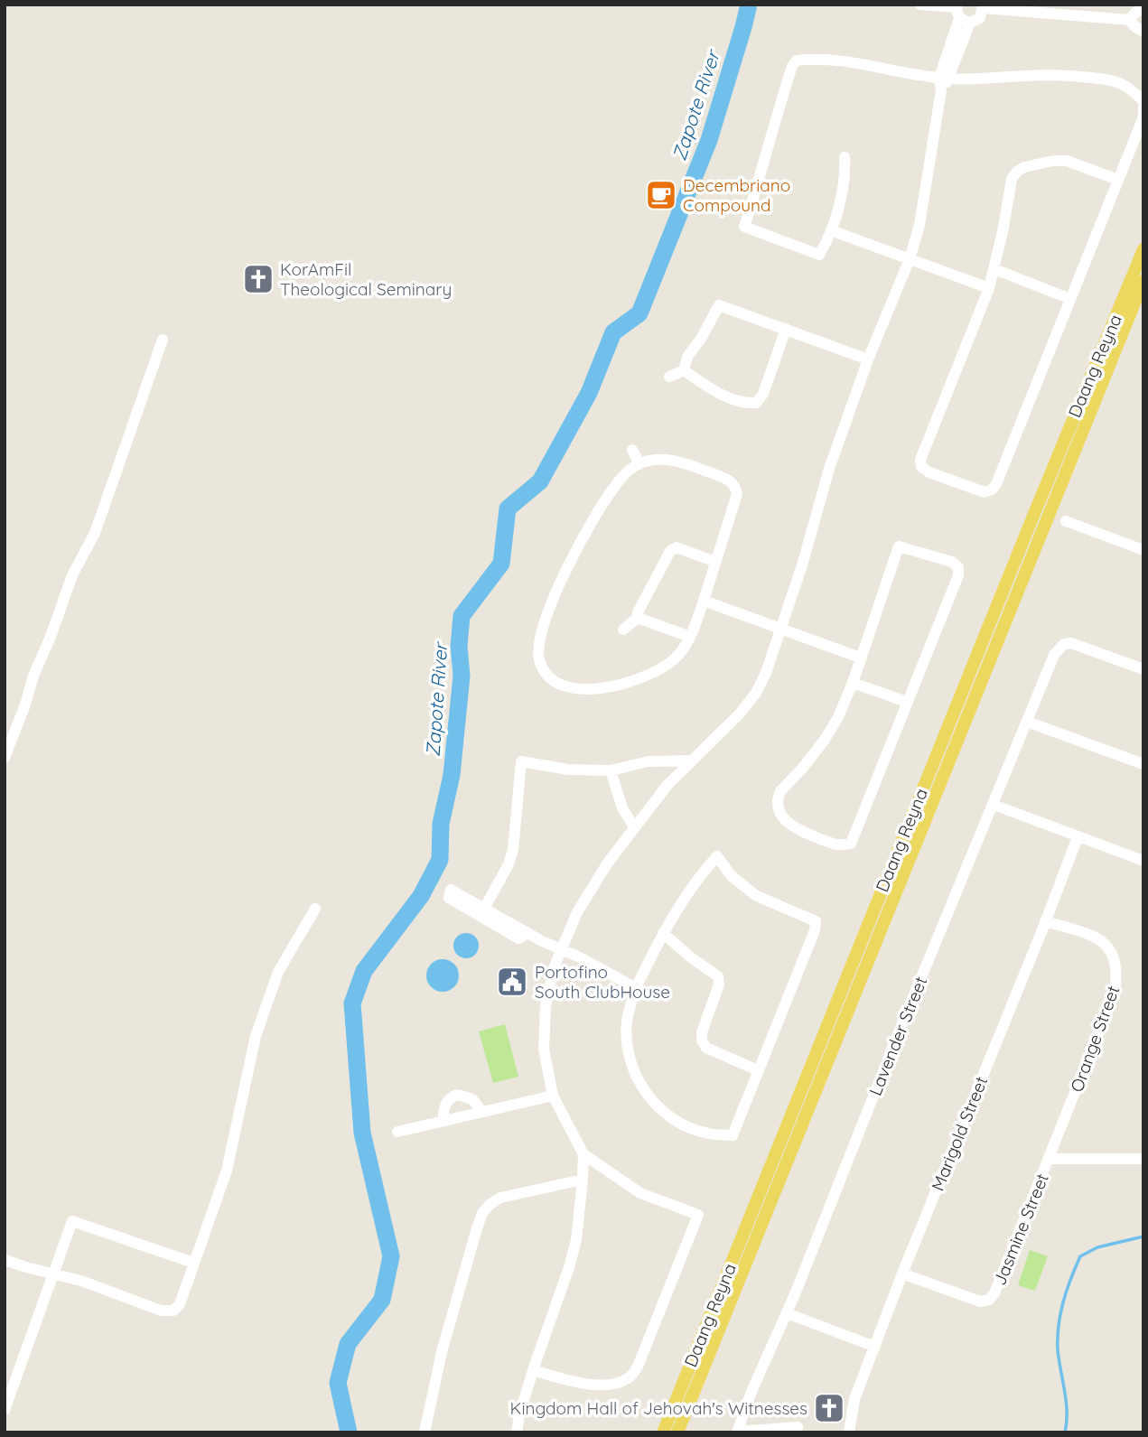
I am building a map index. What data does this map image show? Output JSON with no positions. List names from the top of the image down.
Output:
{
  "streets": {
    "main road": ["Daang Reyna"],
    "street": [
      "Lavender Street",
      "Orange Street",
      "Marigold Street",
      "Jasmine Street"
    ]
  },
  "crossings": [
    ["Orange Street", "Marigold Street"],
    ["Orange Street", "Jasmine Street"],
    ["Marigold Street", "Jasmine Street"]
  ],
  "water": ["Zapote River"],
  "places": {
    "cafe": ["Decembriano Compound"],
    "church": ["KorAmFil Theological Seminary", "Kingdom Hall of Jehovah's Witnesses"],
    "public building": ["Portofino South ClubHouse"]
  }
}
